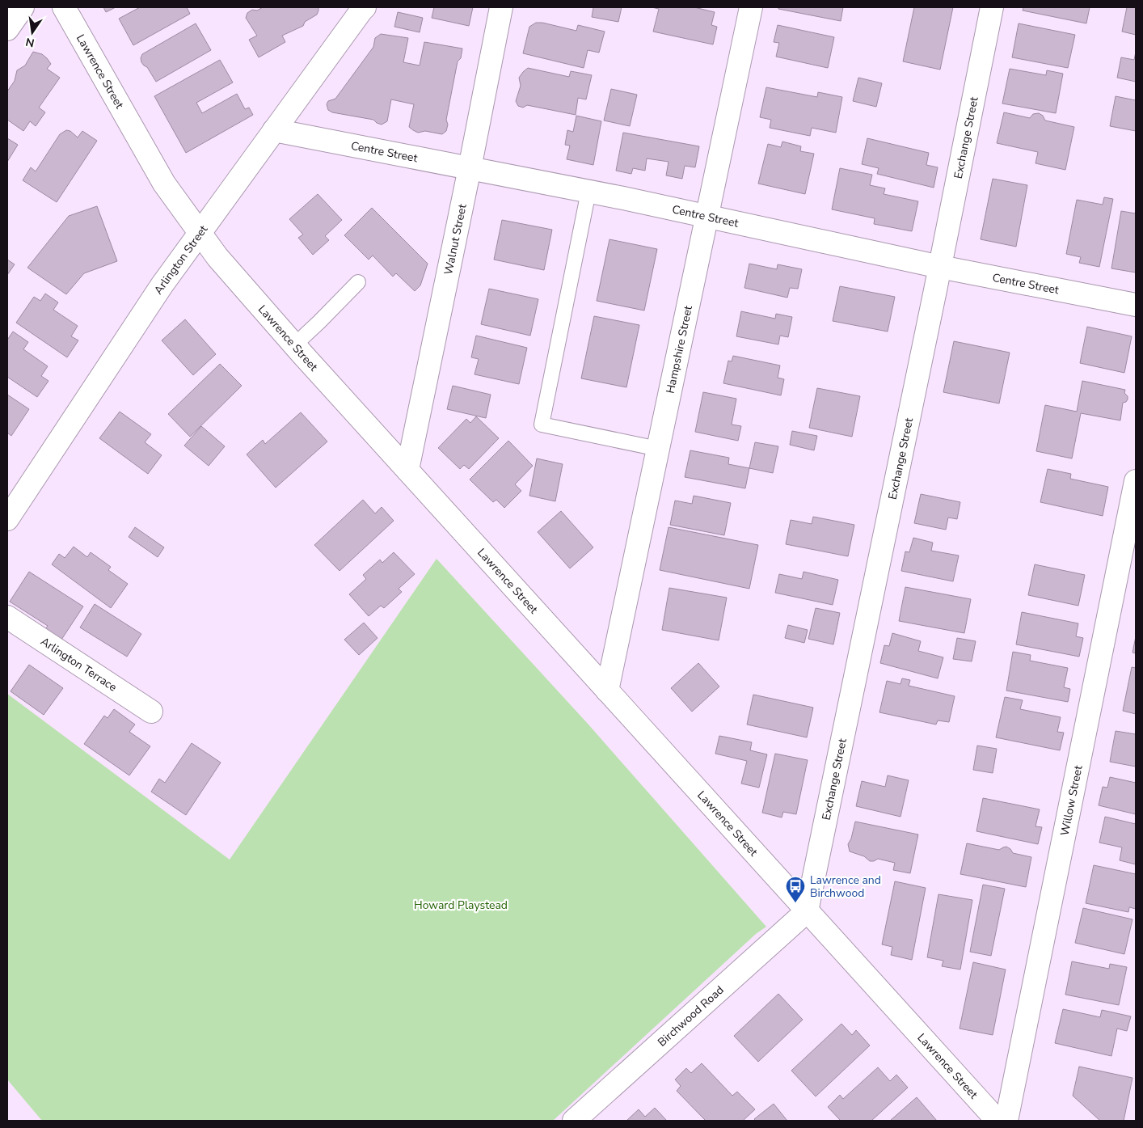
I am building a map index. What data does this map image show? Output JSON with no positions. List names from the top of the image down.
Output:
{
  "streets": {
    "street": [
      "Lawrence Street",
      "Exchange Street",
      "Centre Street",
      "Walnut Street",
      "Arlington Street",
      "Hampshire Street",
      "Arlington Terrace",
      "Willow Street",
      "Birchwood Road"
    ]
  },
  "crossings": [
    ["Lawrence Street", "Exchange Street"],
    ["Lawrence Street", "Walnut Street"],
    ["Lawrence Street", "Arlington Street"],
    ["Lawrence Street", "Hampshire Street"],
    ["Lawrence Street", "Birchwood Road"],
    ["Exchange Street", "Centre Street"],
    ["Exchange Street", "Birchwood Road"],
    ["Centre Street", "Walnut Street"],
    ["Centre Street", "Arlington Street"],
    ["Centre Street", "Hampshire Street"]
  ],
  "parks": ["Howard Playstead"],
  "places": {
    "bus stop": ["Lawrence and Birchwood"]
  },
  "north": "bottom"
}
